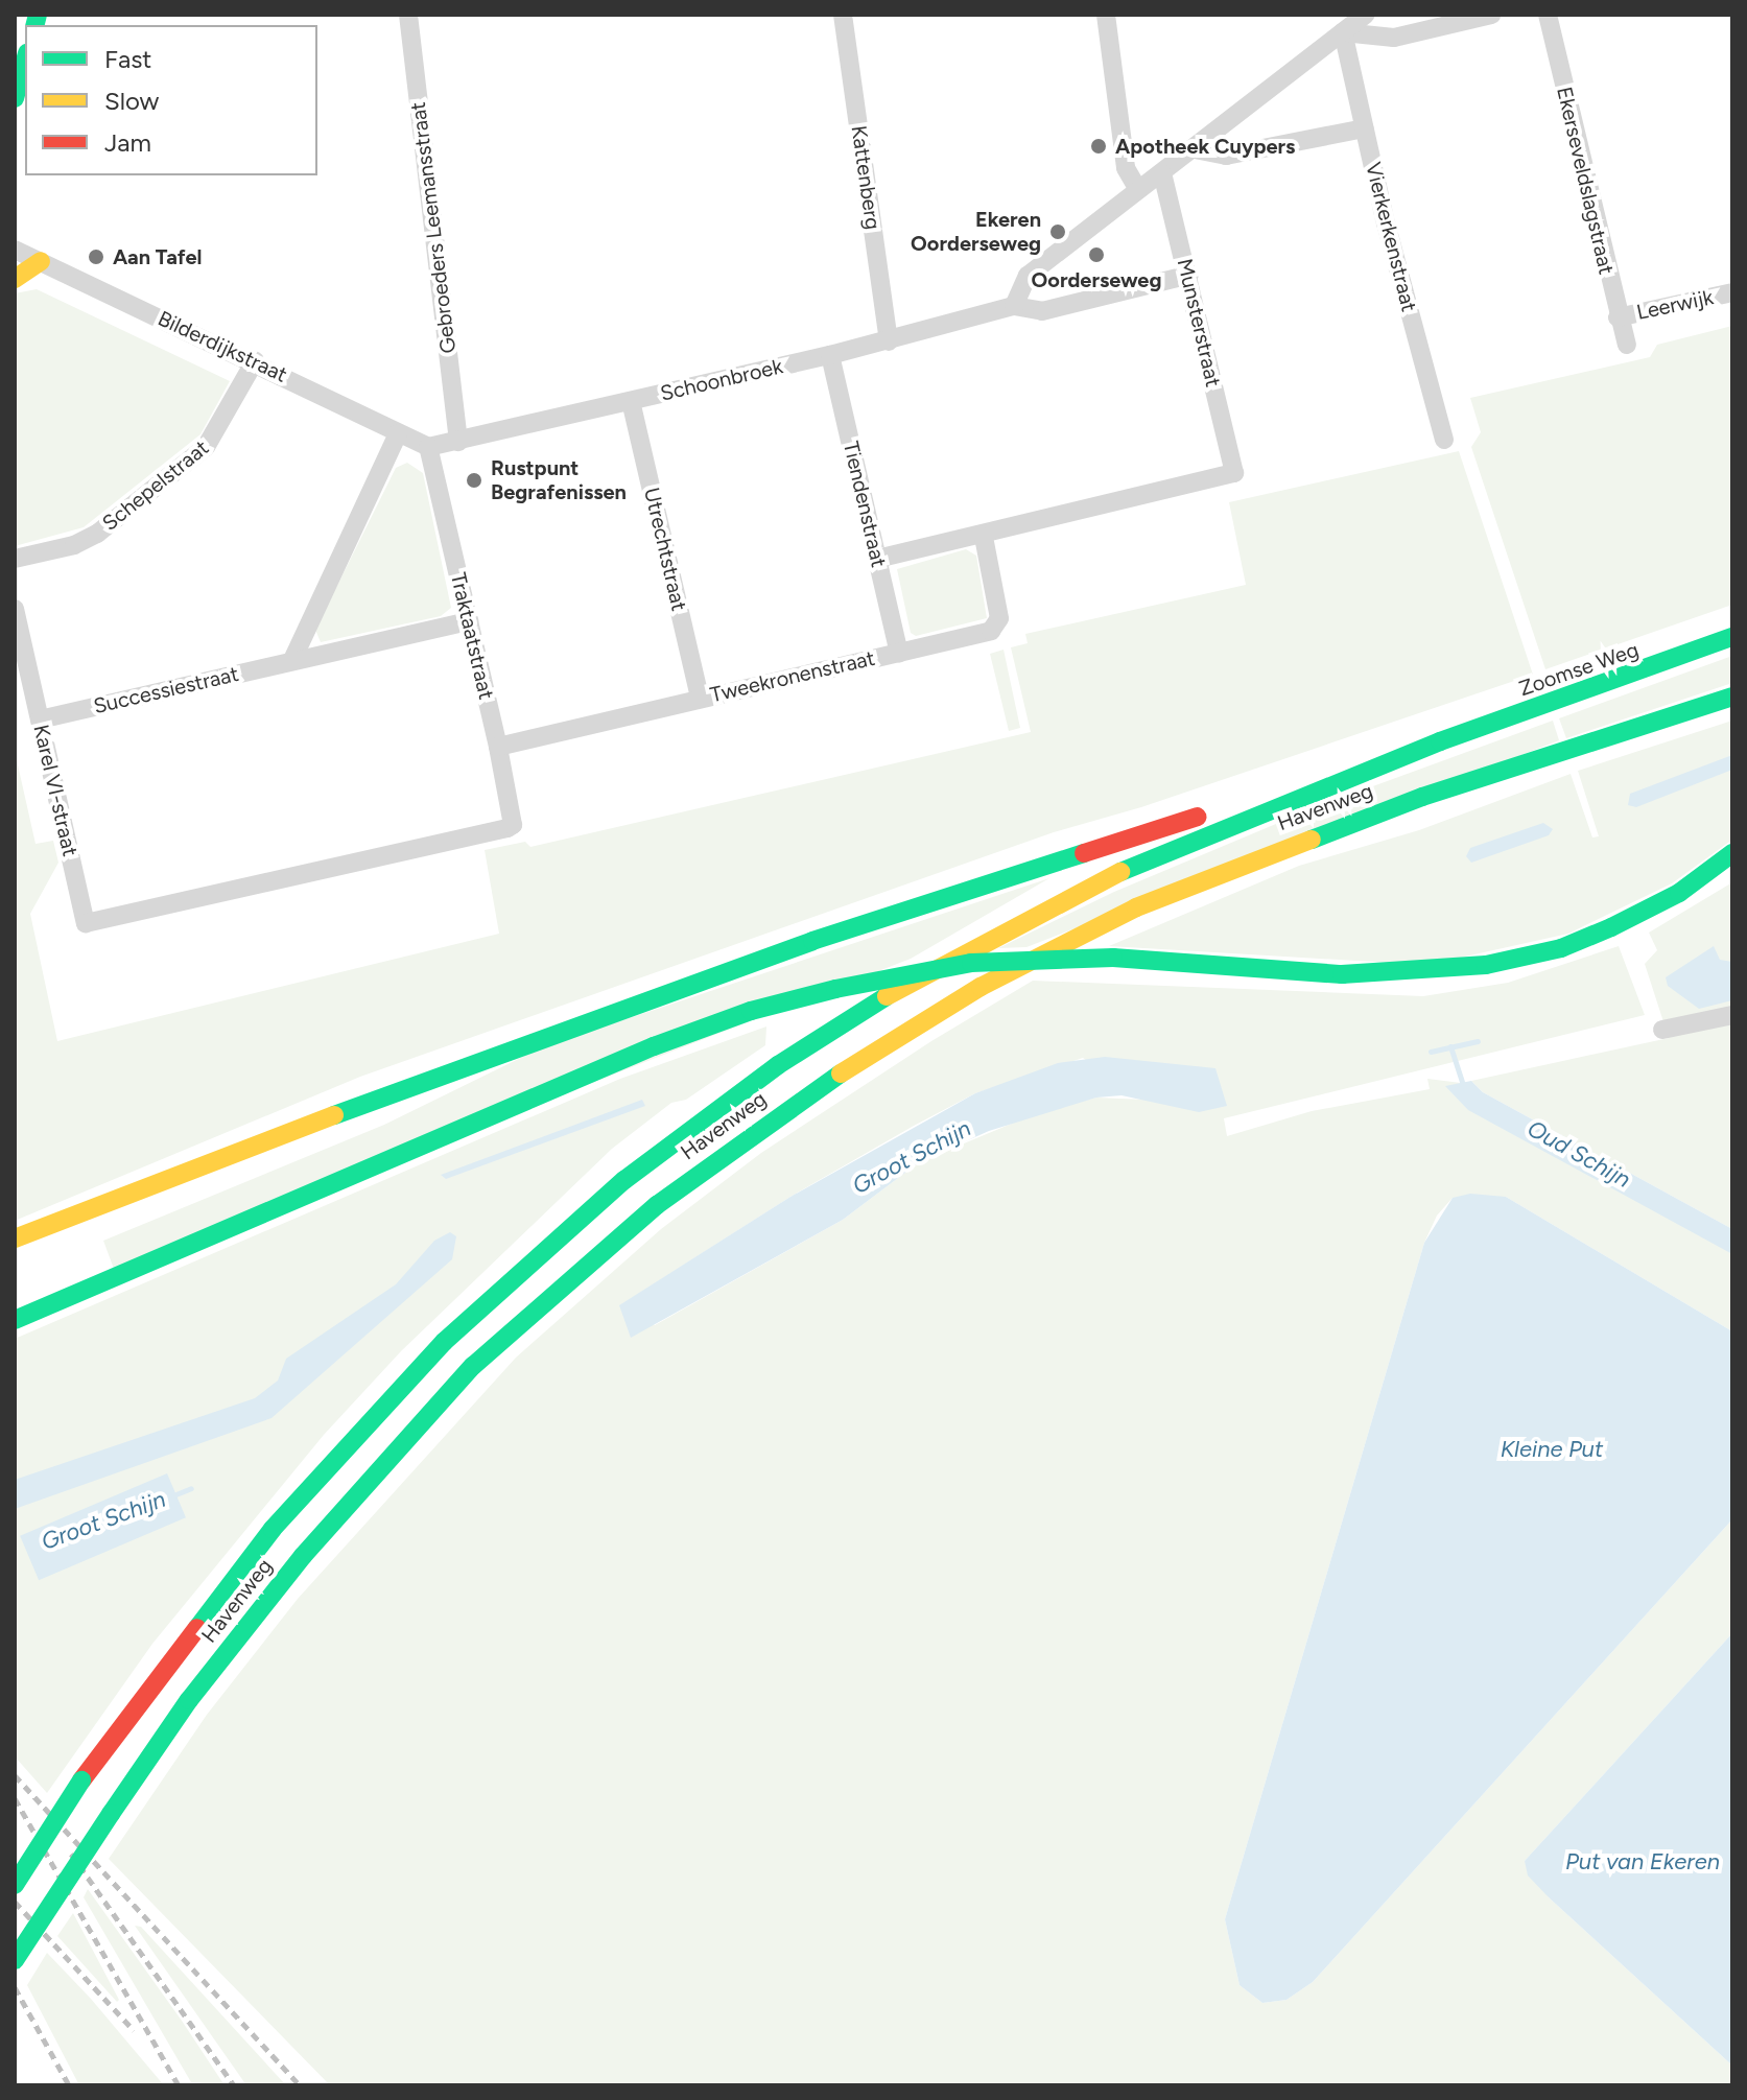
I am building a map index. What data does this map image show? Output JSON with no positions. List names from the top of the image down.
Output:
{
  "streets": {
    "main road": ["Zoomse Weg", "Havenweg"],
    "street": [
      "Kattenberg",
      "Ekerseveldslagstraat",
      "Gebroeders Leemansstraat",
      "Vierkerkenstraat",
      "Leerwijk",
      "Munsterstraat",
      "Bilderdijkstraat",
      "Schoonbroek",
      "Schepelstraat",
      "Tiendenstraat",
      "Utrechtstraat",
      "Traktaatstraat",
      "Tweekronenstraat",
      "Successiestraat",
      "Karel VI-straat"
    ]
  },
  "crossings": [
    ["Kattenberg", "Schoonbroek"],
    ["Ekerseveldslagstraat", "Leerwijk"],
    ["Gebroeders Leemansstraat", "Schoonbroek"],
    ["Munsterstraat", "Schoonbroek"],
    ["Munsterstraat", "Tweekronenstraat"],
    ["Bilderdijkstraat", "Schoonbroek"],
    ["Bilderdijkstraat", "Schepelstraat"],
    ["Bilderdijkstraat", "Traktaatstraat"],
    ["Schoonbroek", "Tiendenstraat"],
    ["Schoonbroek", "Utrechtstraat"],
    ["Schoonbroek", "Traktaatstraat"],
    ["Tiendenstraat", "Tweekronenstraat"],
    ["Utrechtstraat", "Tweekronenstraat"],
    ["Traktaatstraat", "Tweekronenstraat"],
    ["Traktaatstraat", "Successiestraat"],
    ["Traktaatstraat", "Karel VI-straat"],
    ["Zoomse Weg", "Havenweg"],
    ["Successiestraat", "Karel VI-straat"]
  ],
  "water": [
    "Oud Schijn",
    "Groot Schijn",
    "Kleine Put",
    "Put van Ekeren"
  ],
  "places": [
    "Apotheek Cuypers",
    "Ekeren Oorderseweg",
    "Oorderseweg",
    "Aan Tafel",
    "Rustpunt Begrafenissen"
  ],
  "legend": ["Fast", "Slow", "Jam"]
}
